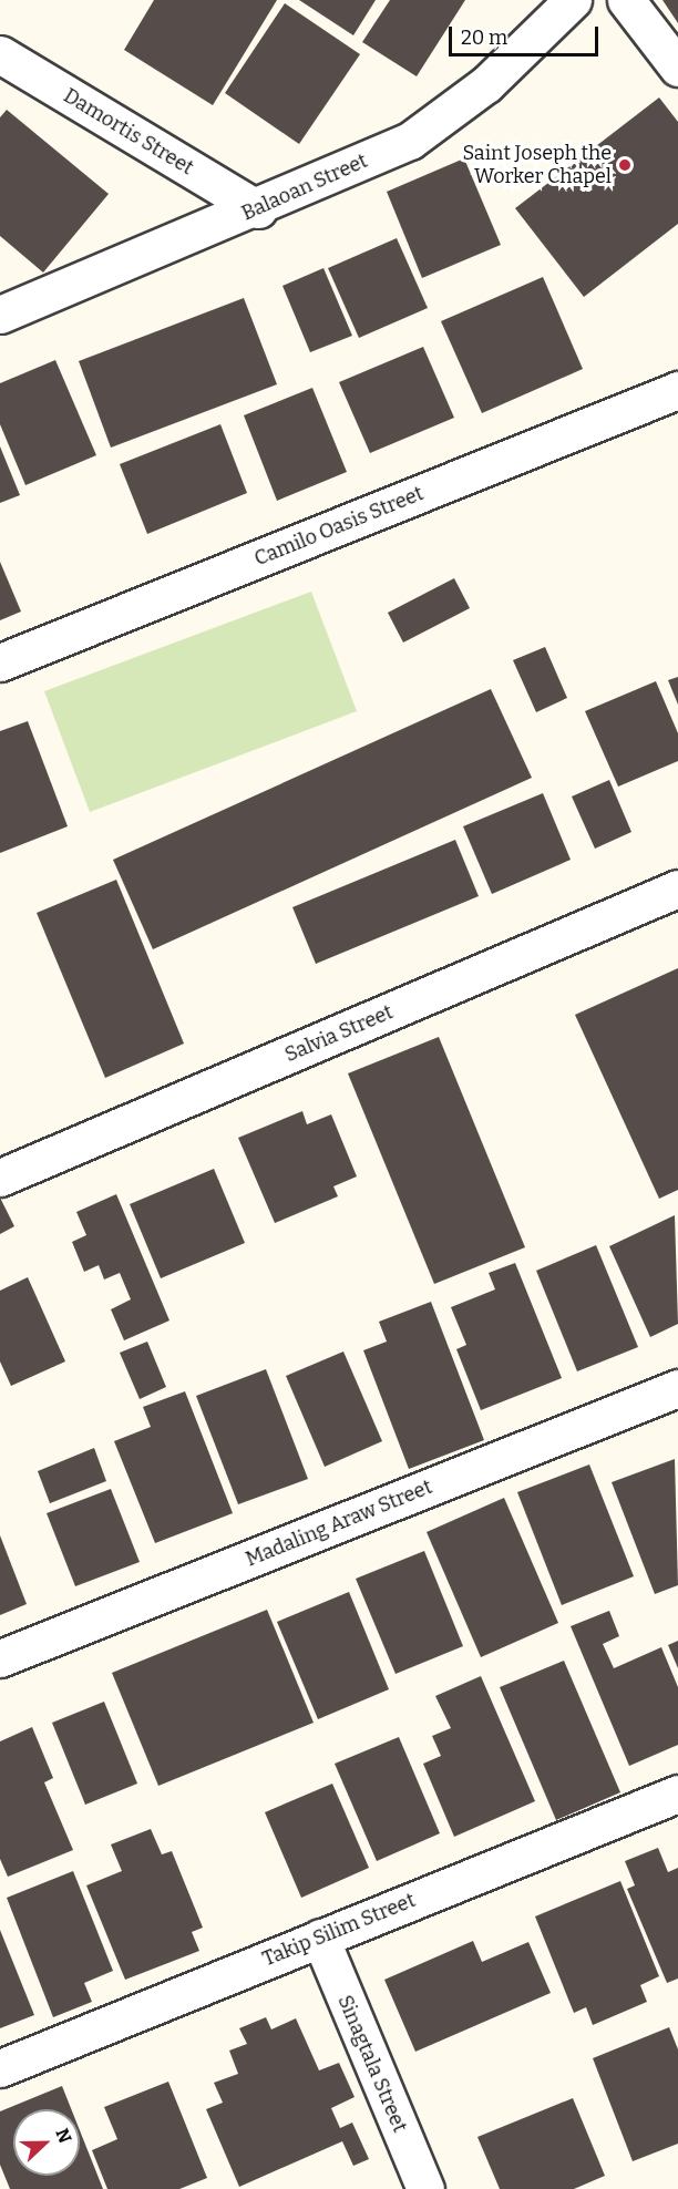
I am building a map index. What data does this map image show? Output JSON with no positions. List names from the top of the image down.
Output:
{
  "streets": {
    "street": [
      "Damortis Street",
      "Balaoan Street",
      "Camilo Oasis Street",
      "Salvia Street",
      "Madaling Araw Street",
      "Takip Silim Street",
      "Sinagtala Street"
    ]
  },
  "crossings": [
    ["Damortis Street", "Balaoan Street"],
    ["Takip Silim Street", "Sinagtala Street"]
  ],
  "places": ["Saint Joseph the Worker Chapel"],
  "scale_bar": "20 m",
  "north": "right"
}
